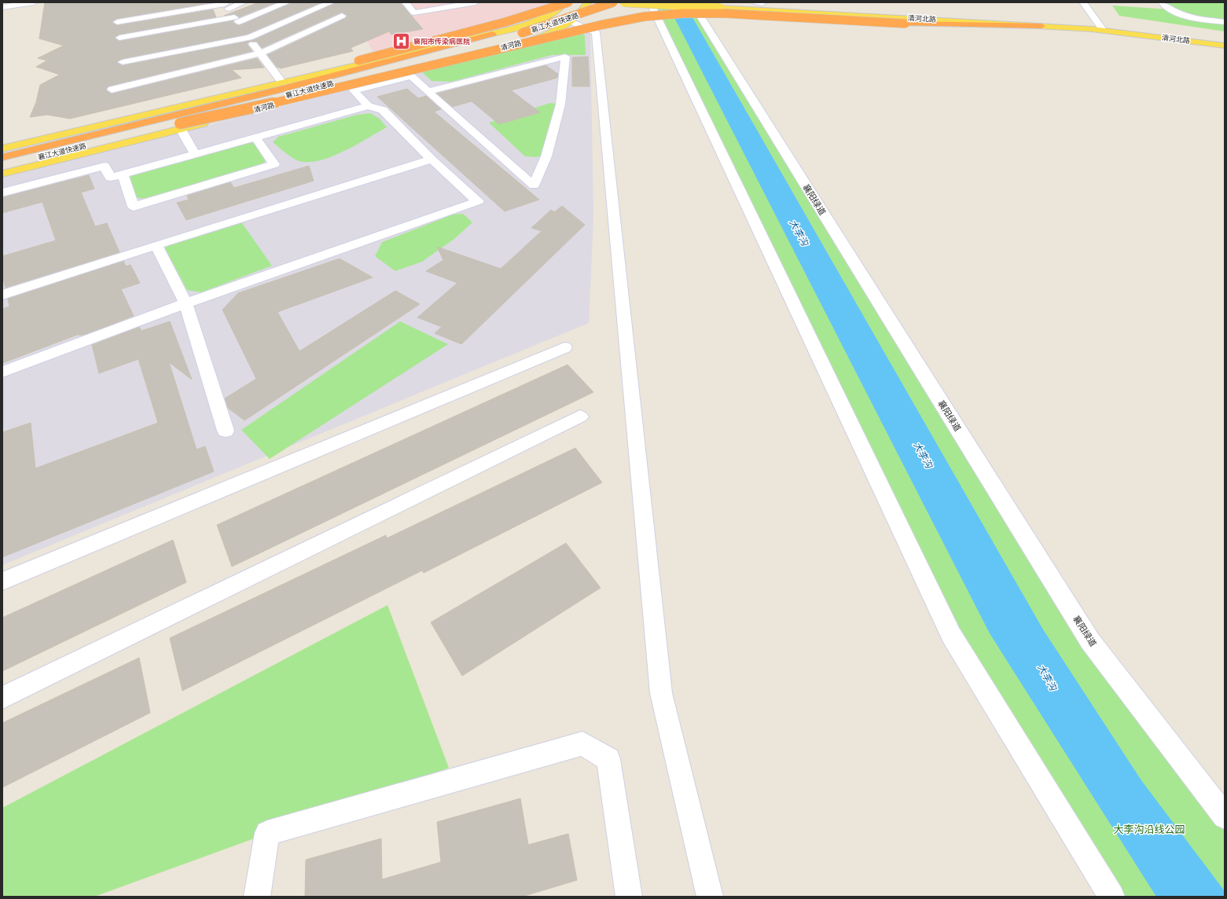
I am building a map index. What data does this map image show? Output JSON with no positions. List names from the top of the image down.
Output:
{
  "streets": {
    "highway": ["襄江大道快速路"],
    "main road": ["清河北路", "清河路"],
    "street": ["襄阳绿道"]
  },
  "crossings": [
    ["襄江大道快速路", "清河路"]
  ],
  "water": ["大李沟"],
  "parks": ["大李沟沿线公园"],
  "places": {
    "hospital": ["襄阳市传染病医院"]
  }
}
